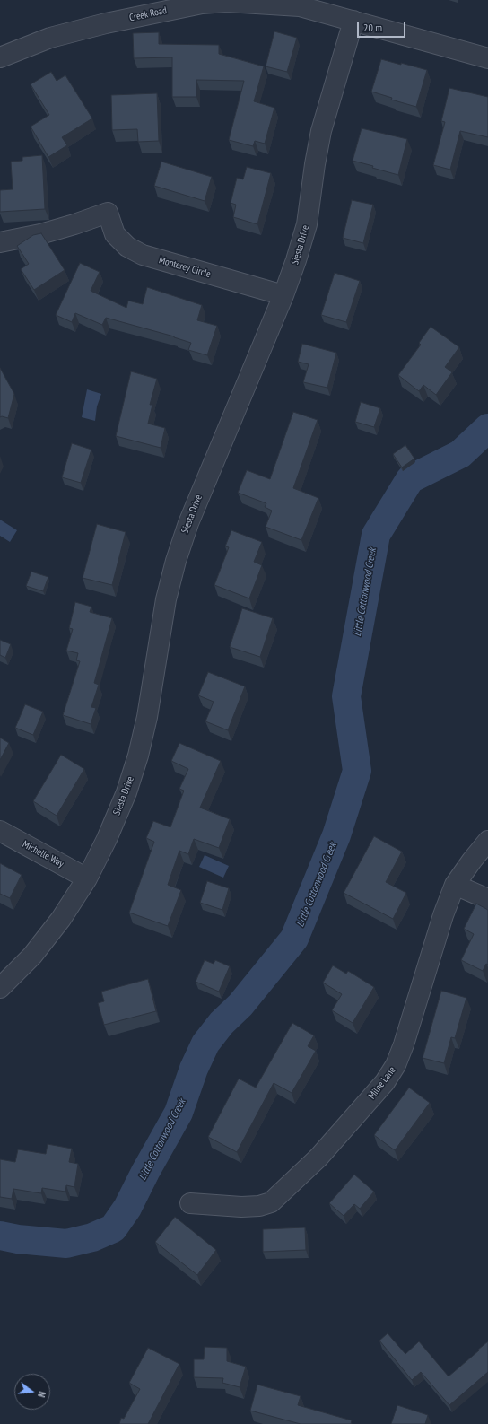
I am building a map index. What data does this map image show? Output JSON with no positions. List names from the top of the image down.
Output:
{
  "streets": {
    "street": [
      "Creek Road",
      "Siesta Drive",
      "Monterey Circle",
      "Michelle Way",
      "Milne Lane"
    ]
  },
  "crossings": [
    ["Creek Road", "Siesta Drive"],
    ["Siesta Drive", "Monterey Circle"],
    ["Siesta Drive", "Michelle Way"]
  ],
  "water": ["Little Cottonwood Creek"],
  "scale_bar": "20 m",
  "north": "right"
}
